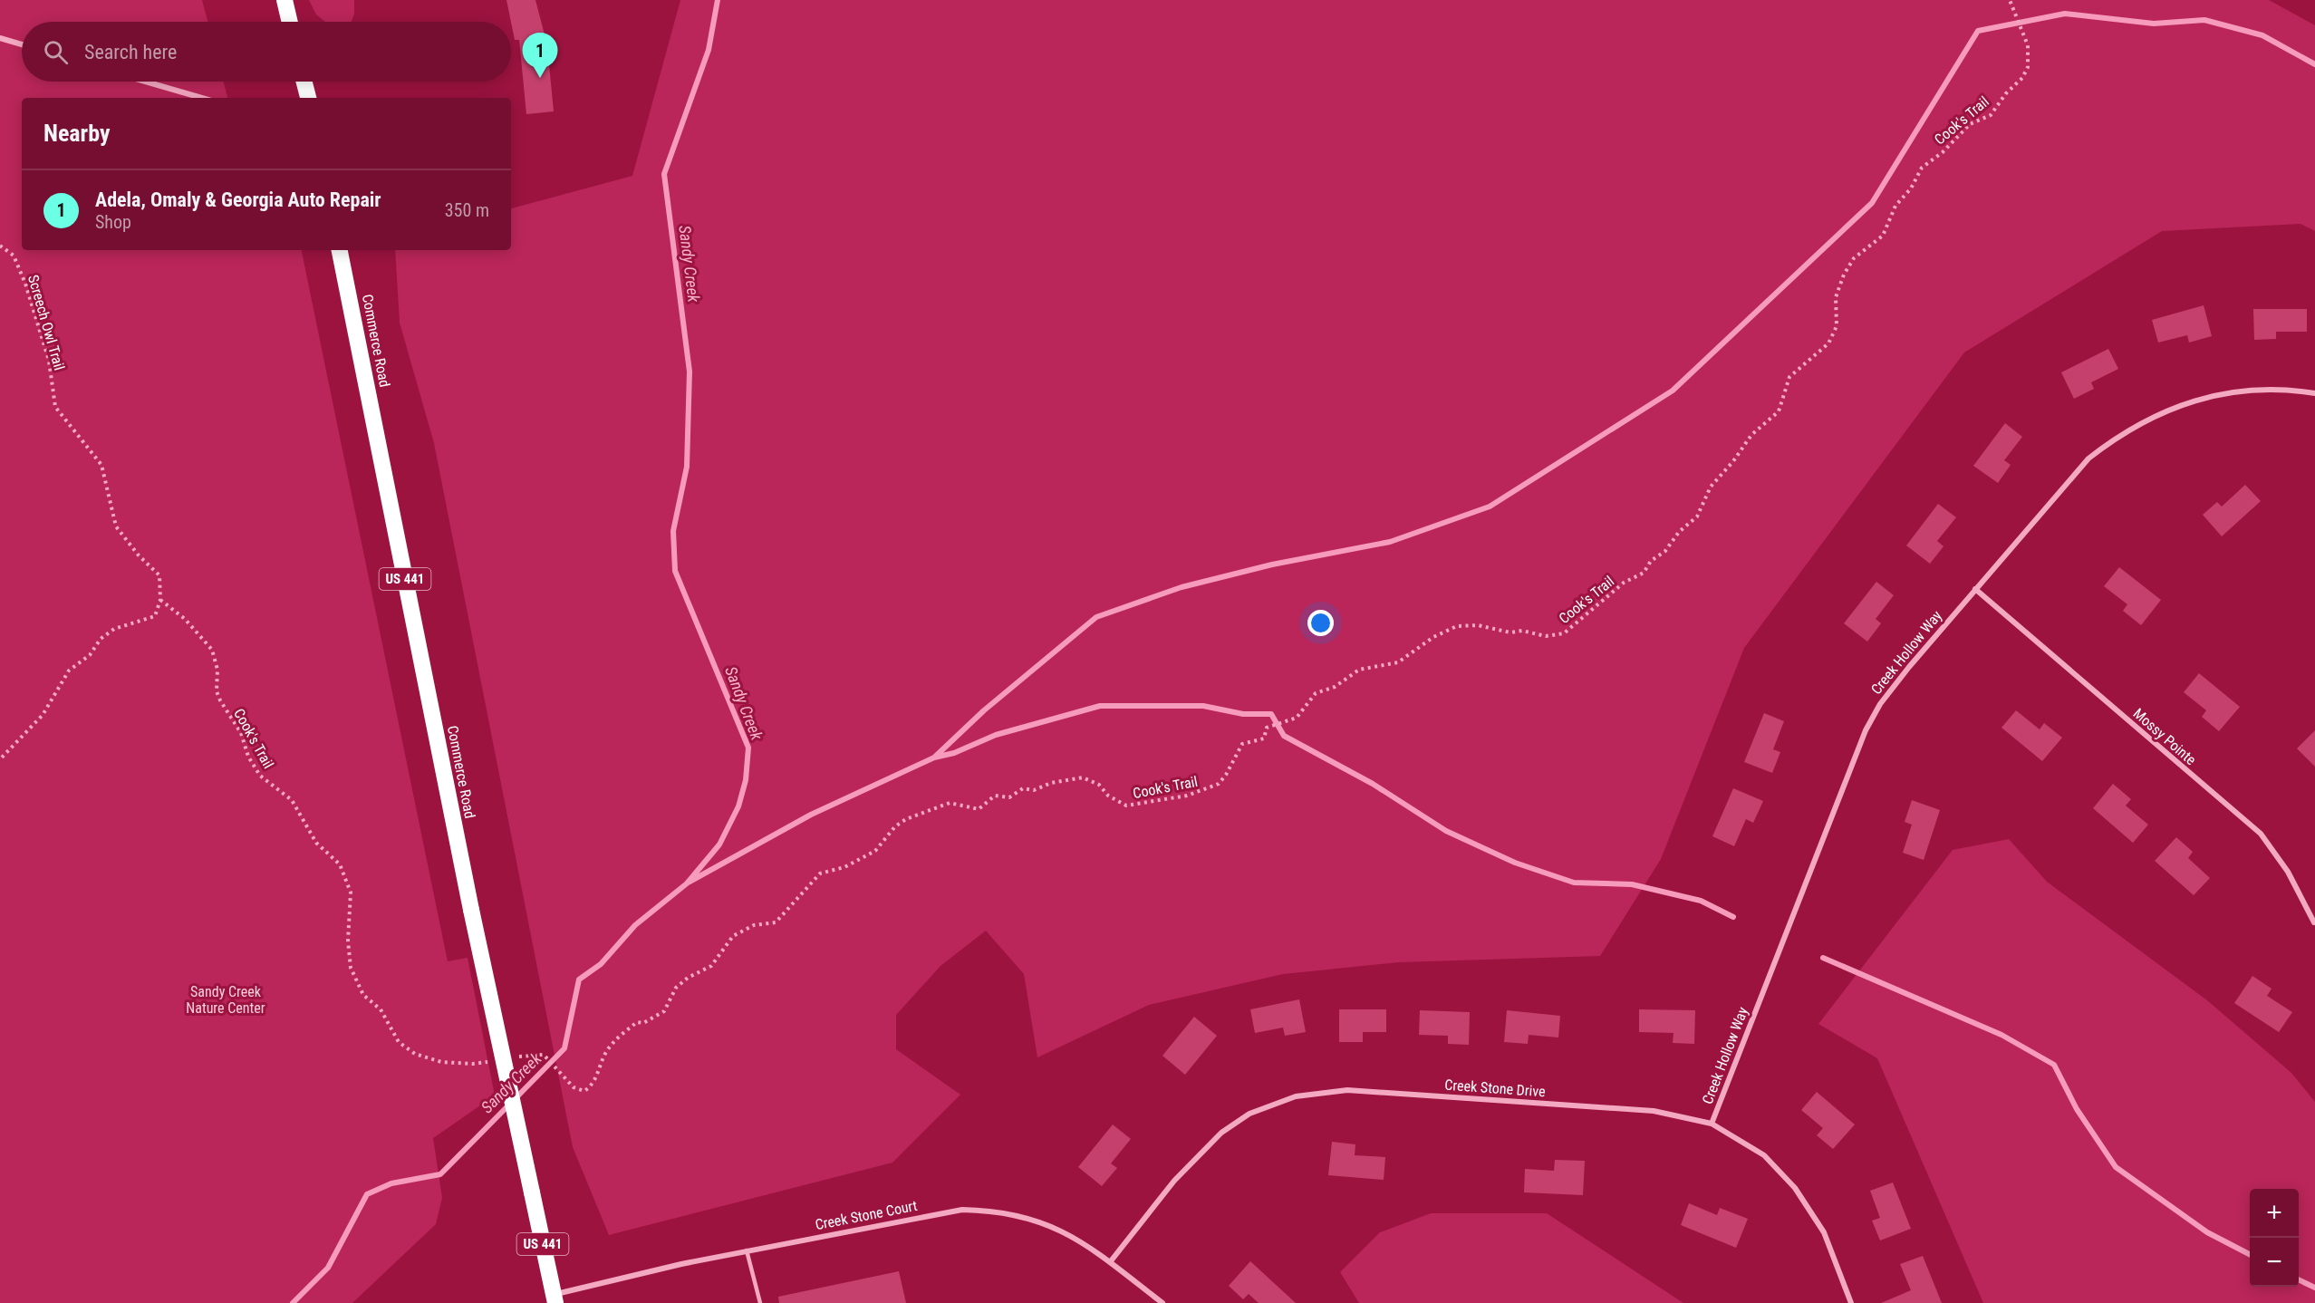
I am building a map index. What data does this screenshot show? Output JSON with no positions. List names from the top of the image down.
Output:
{
  "streets": {
    "highway": ["Commerce Road", "US 441"],
    "street": [
      "Creek Hollow Way",
      "Mossy Pointe",
      "Creek Stone Drive",
      "Creek Stone Court"
    ],
    "path": ["Cook's Trail", "Screech Owl Trail"]
  },
  "crossings": [
    ["Cook's Trail", "Screech Owl Trail"],
    ["Commerce Road", "Creek Stone Court"],
    ["Creek Hollow Way", "Mossy Pointe"],
    ["Creek Hollow Way", "Creek Stone Drive"],
    ["Creek Stone Drive", "Creek Stone Court"]
  ],
  "water": ["Sandy Creek"],
  "parks": ["Sandy Creek Nature Center"],
  "page": {
    "search": "Search here",
    "pins": "1",
    "heading": "Nearby",
    "list": [
      {
        "mark": "1",
        "name": "Adela, Omaly & Georgia Auto Repair",
        "note": "Shop",
        "value": "350 m"
      }
    ],
    "map_buttons": ["+", "−"]
  }
}
